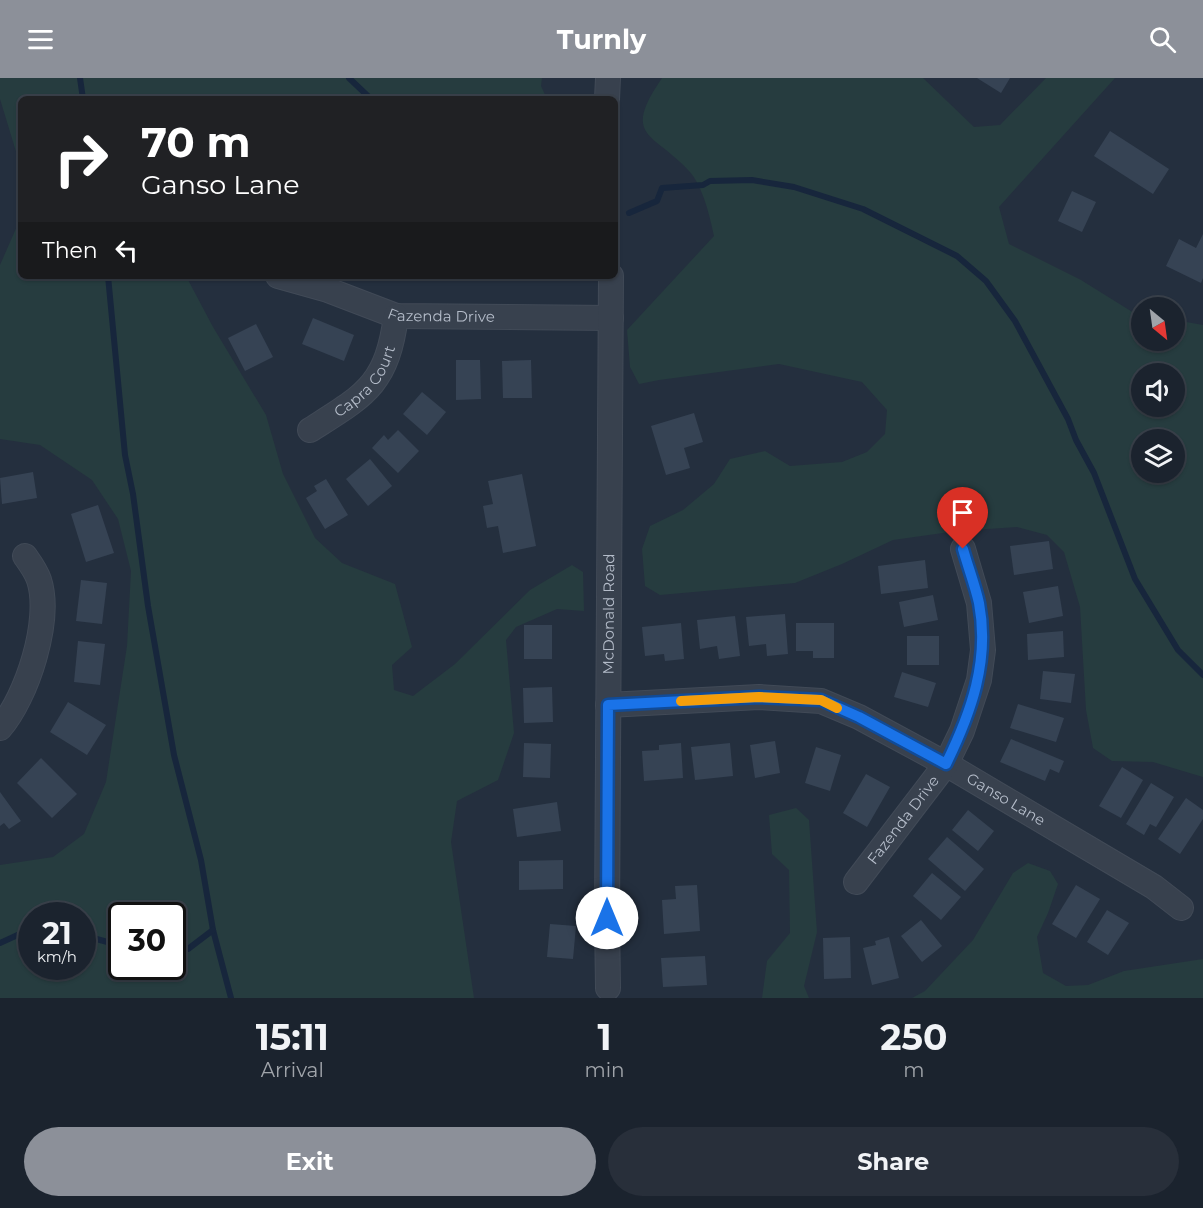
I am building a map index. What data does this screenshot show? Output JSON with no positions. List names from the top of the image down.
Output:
{
  "streets": {
    "street": [
      "Fazenda Drive",
      "Capra Court",
      "McDonald Road",
      "Ganso Lane"
    ]
  },
  "crossings": [
    ["Fazenda Drive", "Capra Court"],
    ["Fazenda Drive", "McDonald Road"],
    ["Fazenda Drive", "Ganso Lane"],
    ["McDonald Road", "Ganso Lane"]
  ],
  "north": "bottom right",
  "page": {
    "header": "Turnly",
    "turn": ["70 m", "Ganso Lane"],
    "then": "Then",
    "speed": "21 km/h",
    "limit": "30",
    "eta": [
      "15:11",
      "Arrival",
      "1",
      "min",
      "250",
      "m"
    ],
    "buttons": ["Exit", "Share"]
  }
}
